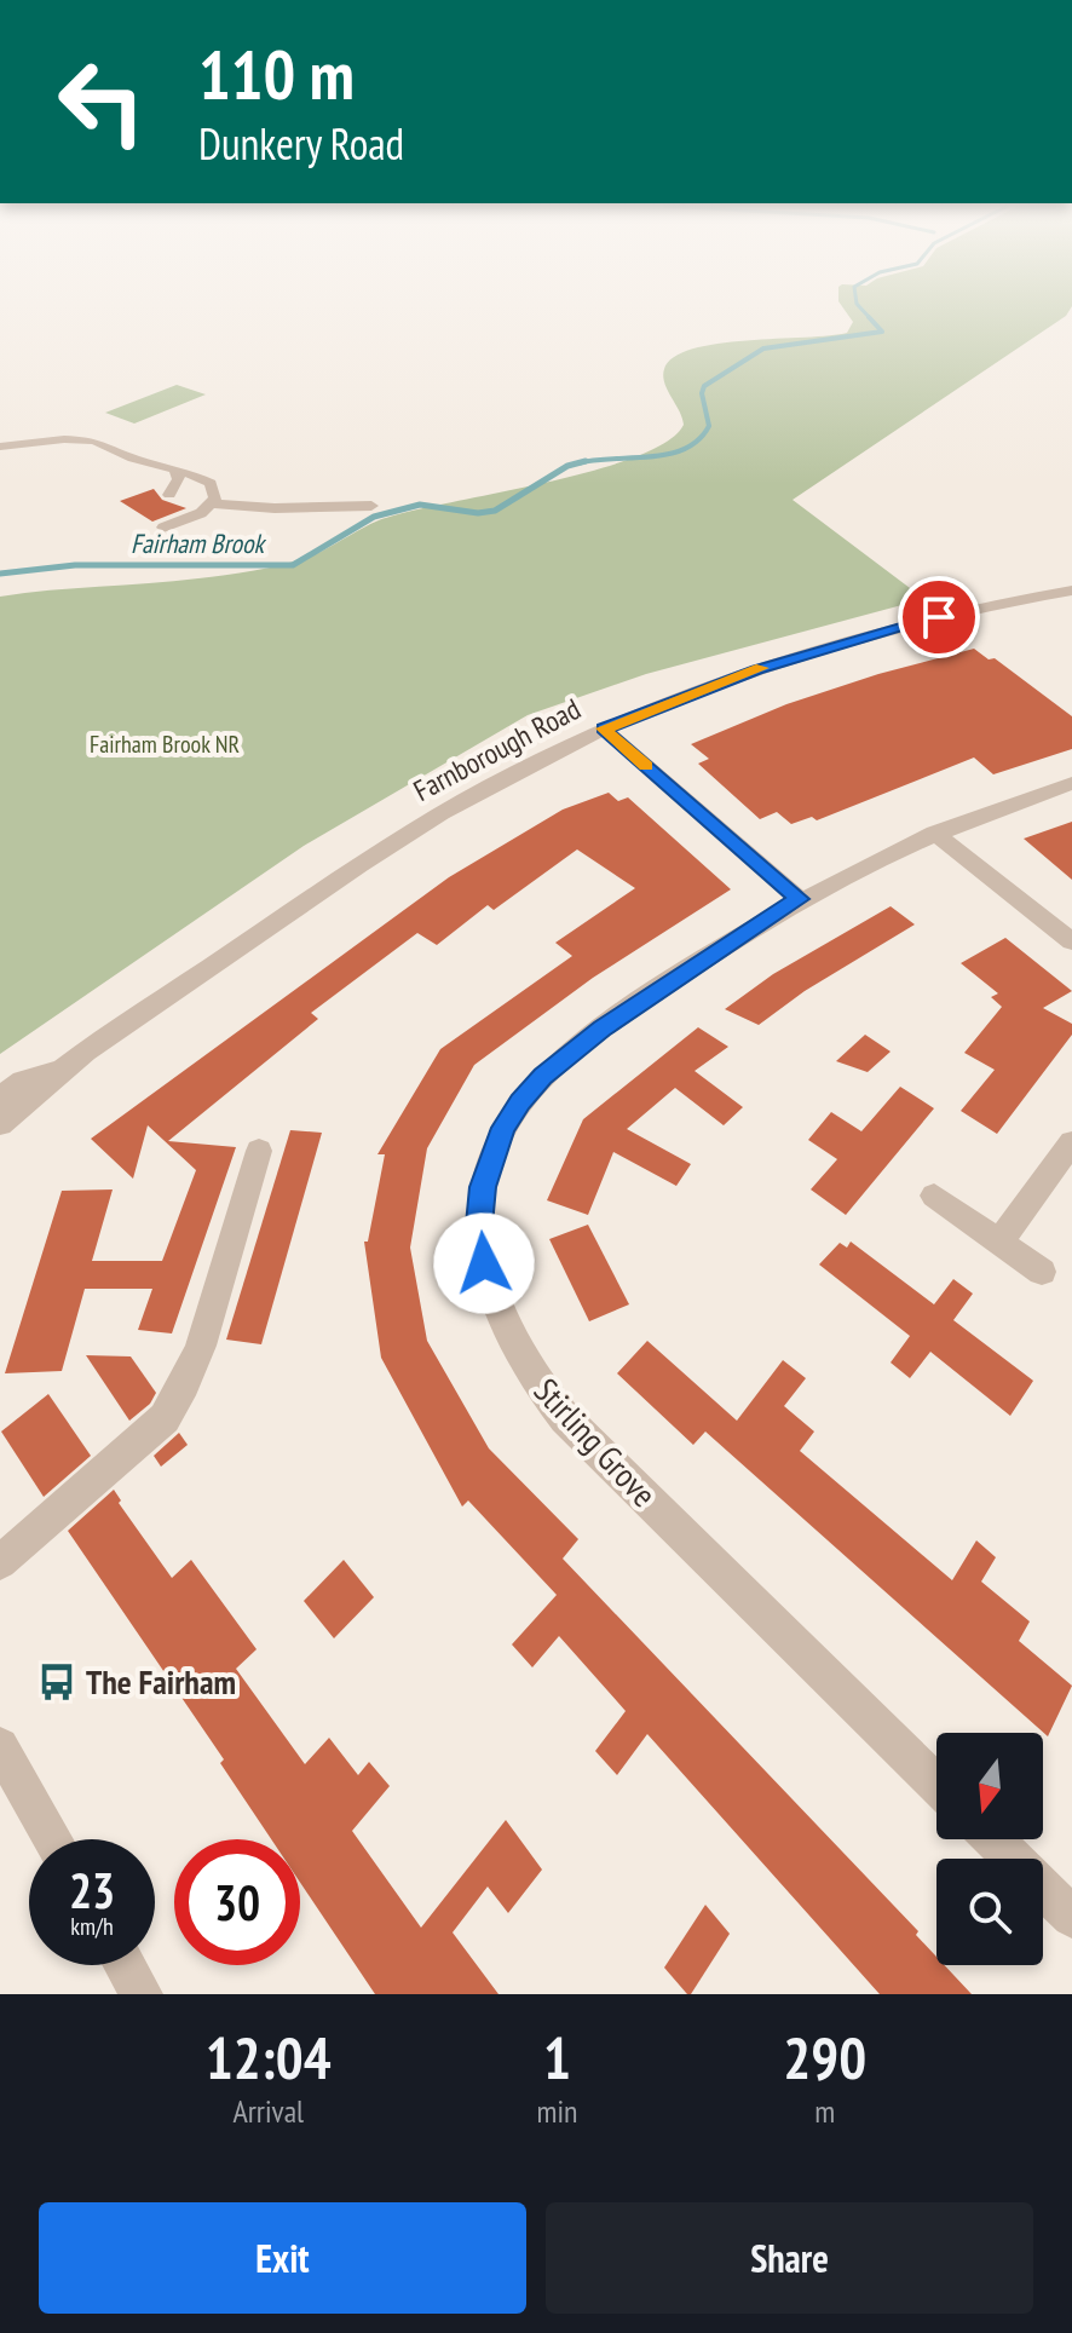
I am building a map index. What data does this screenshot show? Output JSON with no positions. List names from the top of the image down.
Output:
{
  "streets": {
    "street": ["Farnborough Road", "Stirling Grove"]
  },
  "water": ["Fairham Brook"],
  "parks": ["Fairham Brook NR"],
  "places": {
    "bus stop": ["The Fairham"]
  },
  "north": "bottom",
  "page": {
    "turn": ["110 m", "Dunkery Road"],
    "speed": "23 km/h",
    "limit": "30",
    "eta": [
      "12:04",
      "Arrival",
      "1",
      "min",
      "290",
      "m"
    ],
    "buttons": ["Exit", "Share"]
  }
}
